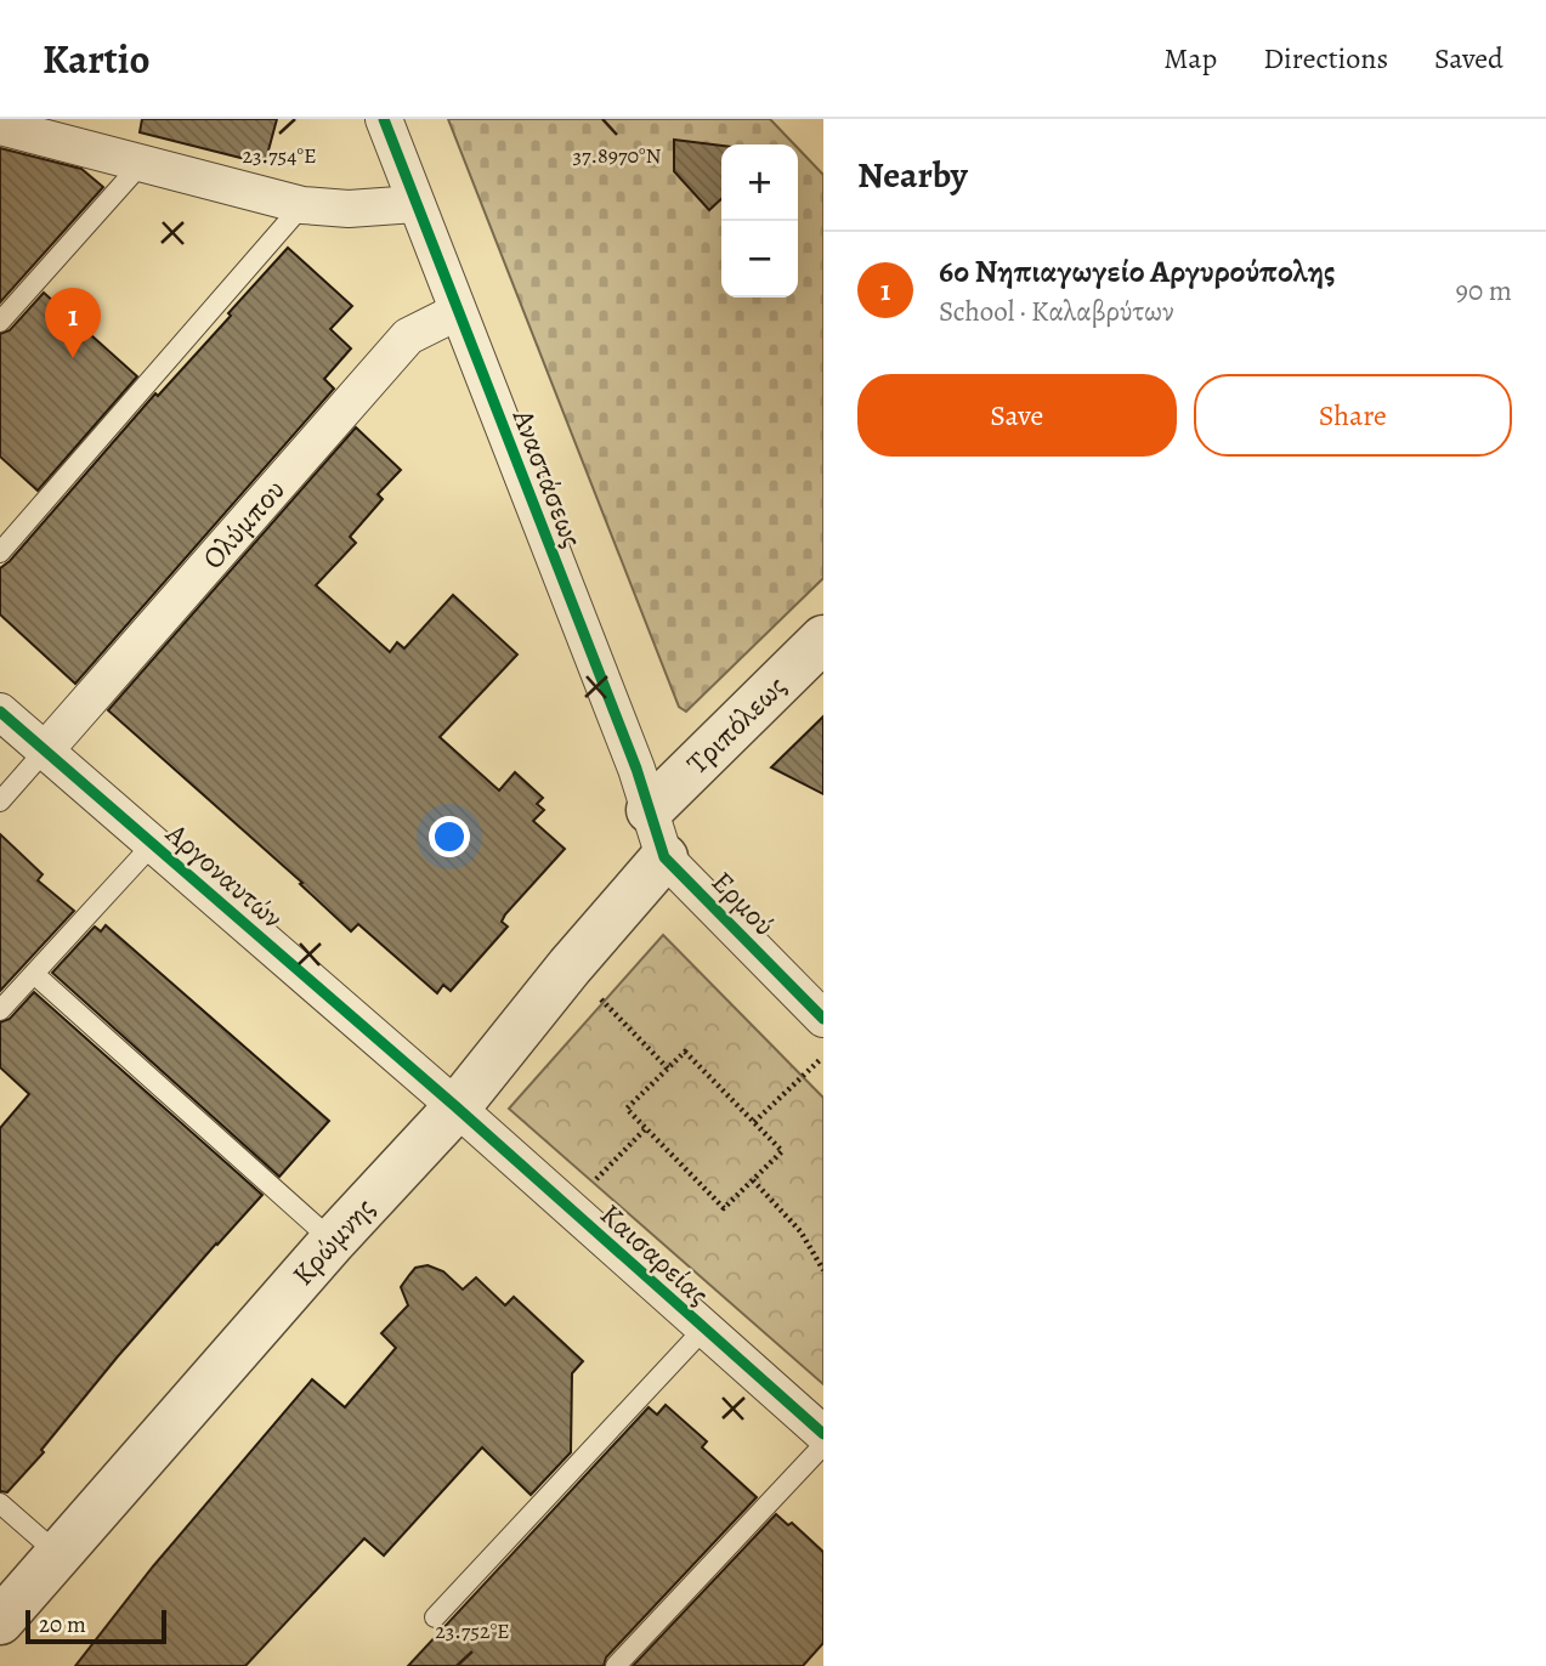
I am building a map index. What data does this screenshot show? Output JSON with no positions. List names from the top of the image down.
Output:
{
  "streets": {
    "street": [
      "Αναστάσεως",
      "Ολύμπου",
      "Τριπόλεως",
      "Αργοναυτών",
      "Ερμού",
      "Κρώμνης",
      "Καισαρείας"
    ]
  },
  "crossings": [
    ["Αναστάσεως", "Ολύμπου"],
    ["Αναστάσεως", "Τριπόλεως"],
    ["Αναστάσεως", "Ερμού"],
    ["Αναστάσεως", "Κρώμνης"],
    ["Ολύμπου", "Αργοναυτών"],
    ["Αργοναυτών", "Κρώμνης"],
    ["Αργοναυτών", "Καισαρείας"],
    ["Ερμού", "Κρώμνης"],
    ["Κρώμνης", "Καισαρείας"]
  ],
  "scale_bar": "20 m",
  "page": {
    "header": "Kartio",
    "nav": ["Map", "Directions", "Saved"],
    "heading": "Nearby",
    "map_buttons": ["+", "−"],
    "list": [
      {
        "mark": "1",
        "name": "6ο Νηπιαγωγείο Αργυρούπολης",
        "note": "School · Καλαβρύτων",
        "value": "90 m"
      }
    ],
    "pins": "1",
    "buttons": ["Save", "Share"],
    "scale": "20 m"
  },
  "coordinates": ["23.754°E", "37.8970°N", "23.752°E"]
}
